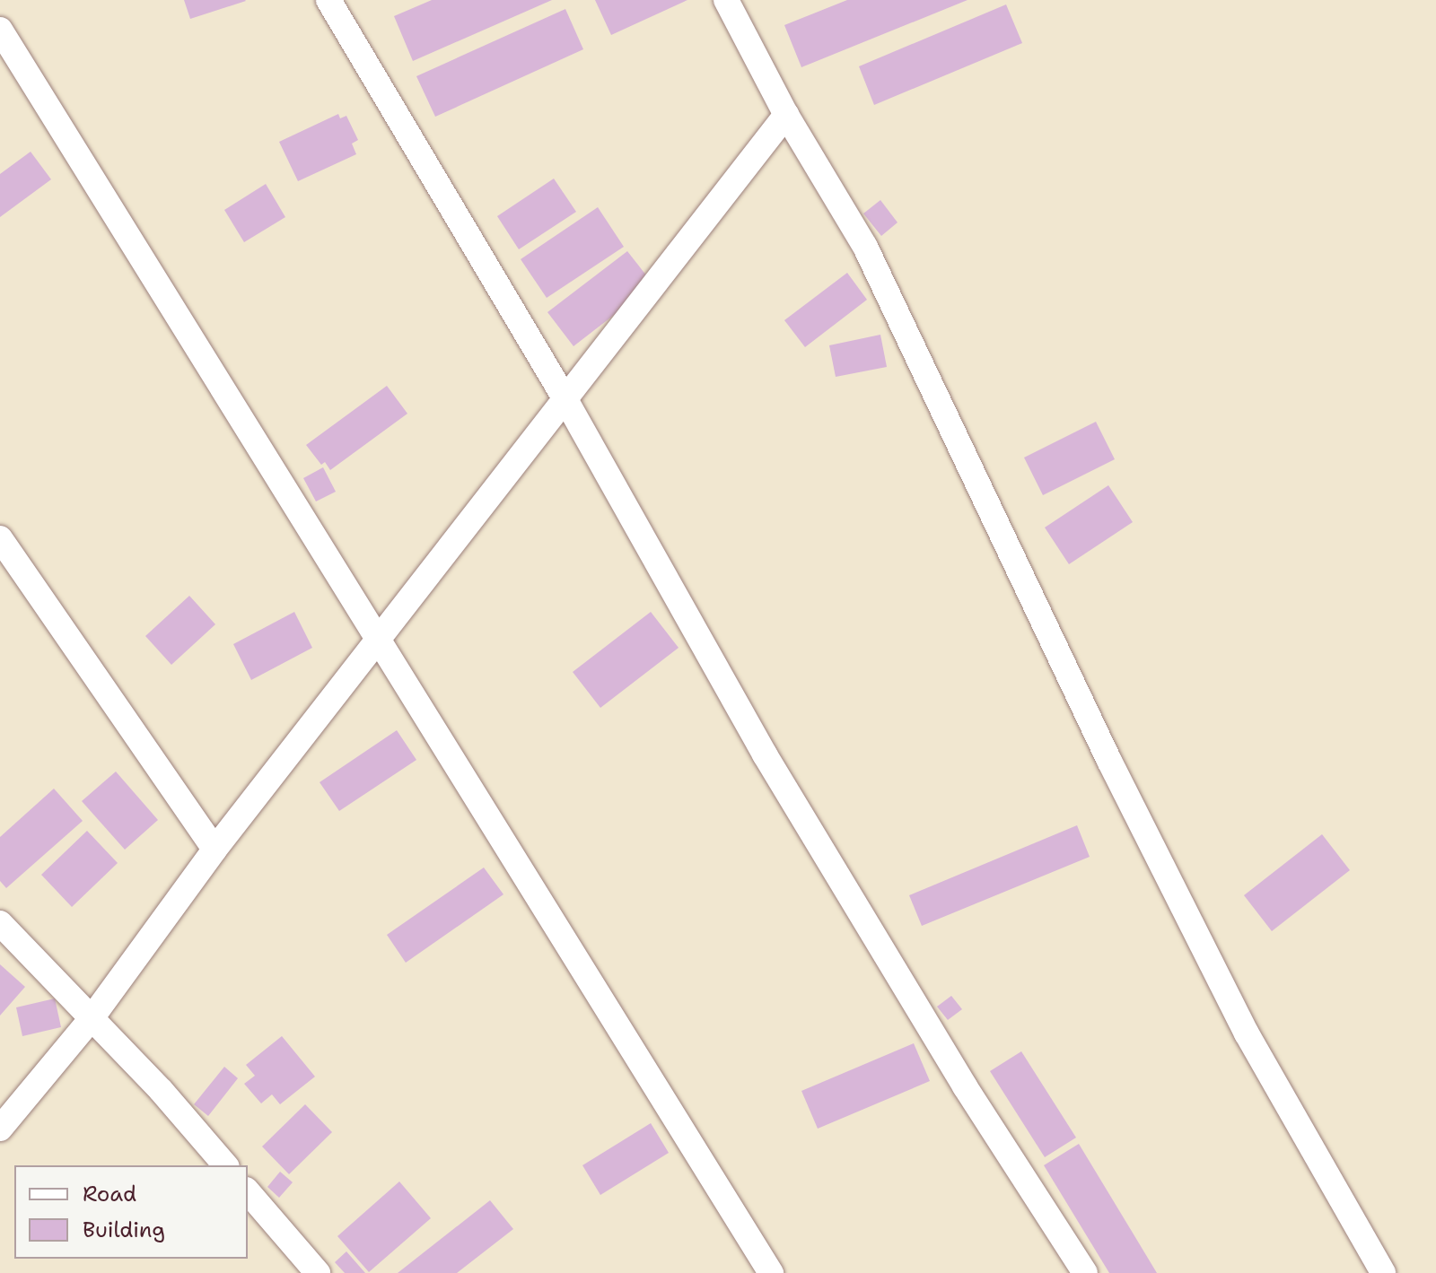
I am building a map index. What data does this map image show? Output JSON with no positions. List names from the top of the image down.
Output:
{
  "legend": ["Road", "Building"]
}
